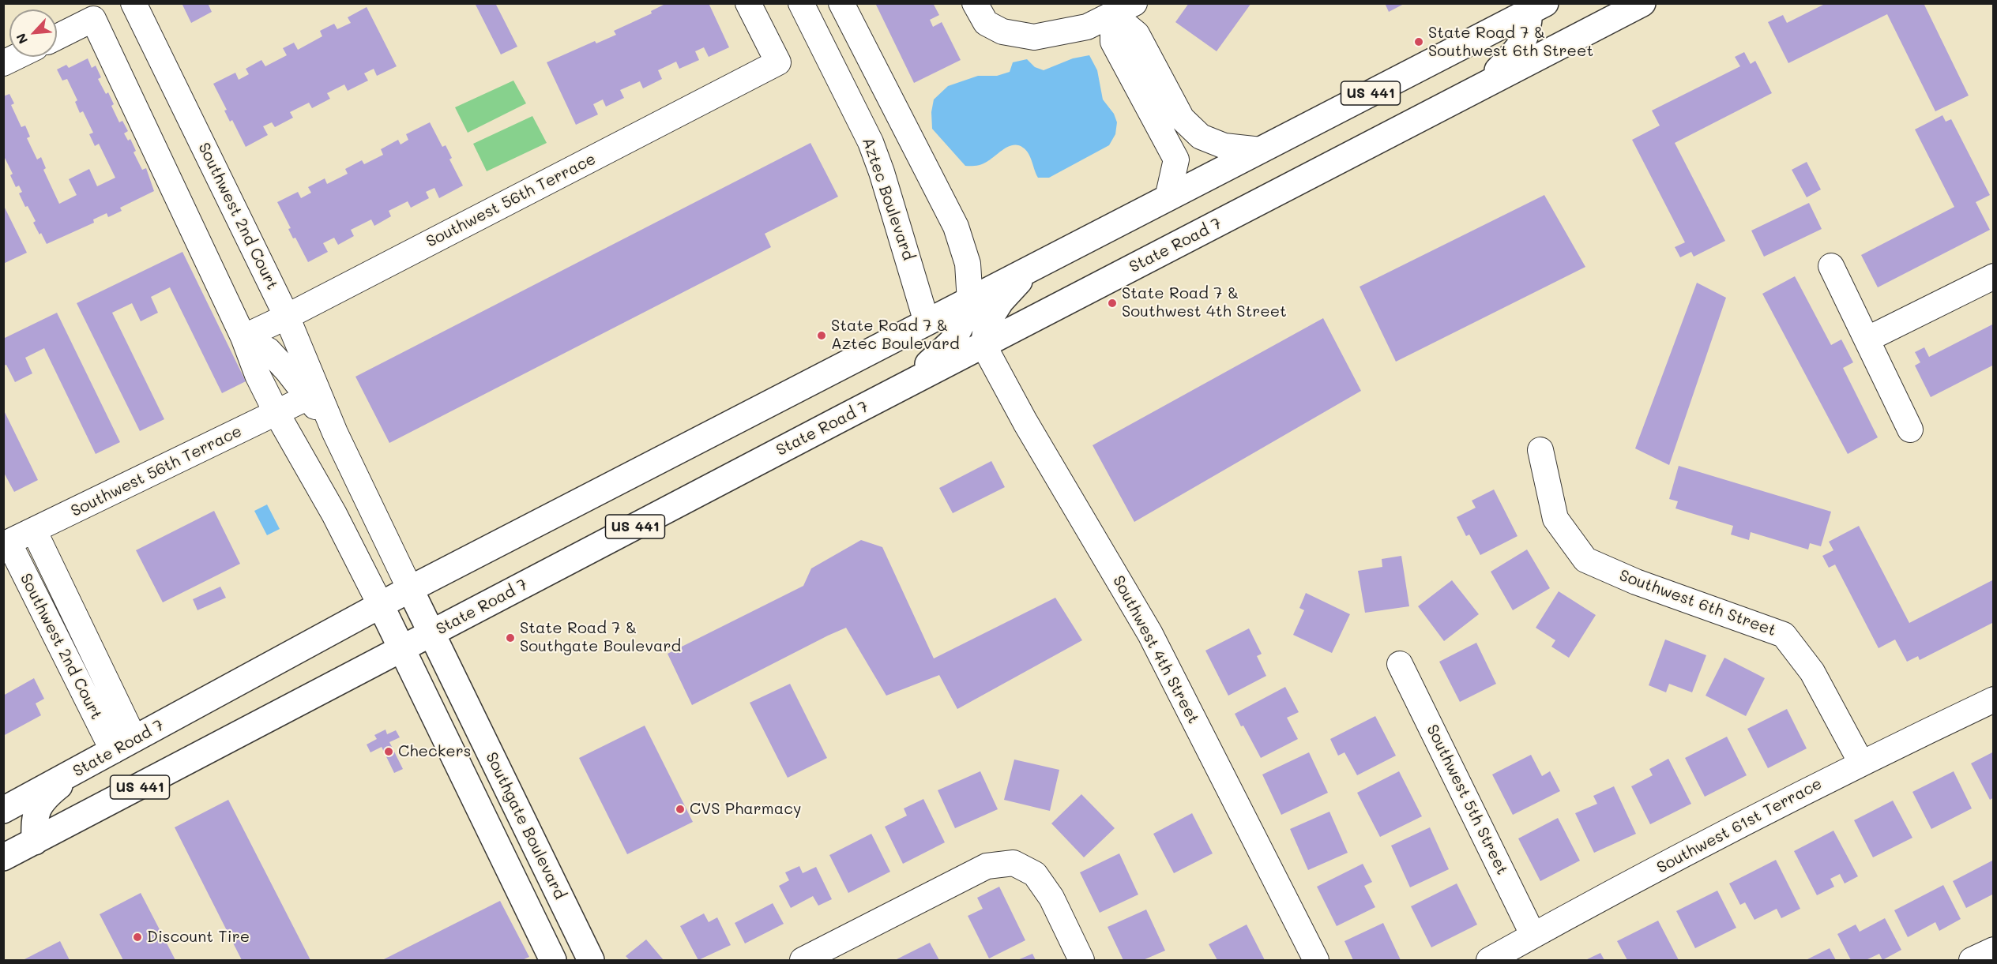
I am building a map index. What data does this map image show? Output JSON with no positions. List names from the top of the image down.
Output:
{
  "streets": {
    "main road": ["US 441", "State Road 7", "Southgate Boulevard"],
    "street": [
      "Aztec Boulevard",
      "Southwest 56th Terrace",
      "Southwest 2nd Court",
      "Southwest 6th Street",
      "Southwest 4th Street",
      "Southwest 5th Street",
      "Southwest 61st Terrace"
    ]
  },
  "crossings": [
    ["Aztec Boulevard", "State Road 7"],
    ["Southwest 56th Terrace", "Southwest 2nd Court"],
    ["Southwest 2nd Court", "State Road 7"],
    ["Southwest 2nd Court", "Southgate Boulevard"],
    ["State Road 7", "Southwest 4th Street"],
    ["State Road 7", "Southgate Boulevard"],
    ["Southwest 6th Street", "Southwest 61st Terrace"],
    ["Southwest 5th Street", "Southwest 61st Terrace"]
  ],
  "places": [
    "State Road 7 & Southwest 6th Street",
    "State Road 7 & Southwest 4th Street",
    "State Road 7 & Aztec Boulevard",
    "State Road 7 & Southgate Boulevard",
    "Checkers",
    "CVS Pharmacy",
    "Discount Tire"
  ],
  "north": "bottom left"
}
